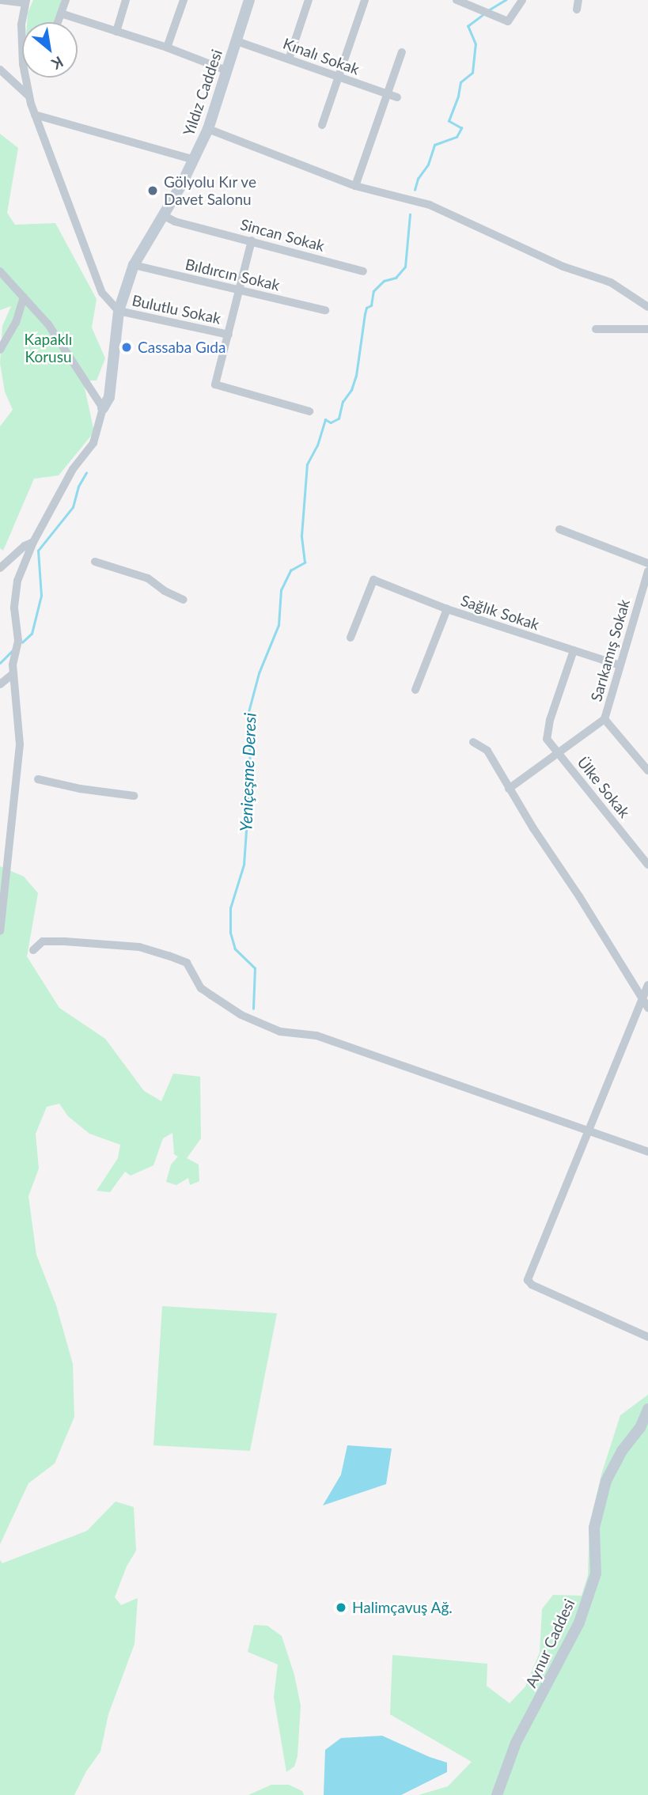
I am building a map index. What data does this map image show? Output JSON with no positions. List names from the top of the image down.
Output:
{
  "streets": {
    "street": [
      "Kınalı Sokak",
      "Yıldız Caddesi",
      "Sincan Sokak",
      "Bıldırcın Sokak",
      "Bulutlu Sokak",
      "Sağlık Sokak",
      "Sarıkamış Sokak",
      "Ülke Sokak",
      "Aynur Caddesi"
    ]
  },
  "crossings": [
    ["Kınalı Sokak", "Yıldız Caddesi"],
    ["Yıldız Caddesi", "Sincan Sokak"],
    ["Yıldız Caddesi", "Bıldırcın Sokak"],
    ["Yıldız Caddesi", "Bulutlu Sokak"],
    ["Sağlık Sokak", "Sarıkamış Sokak"],
    ["Sağlık Sokak", "Ülke Sokak"],
    ["Sarıkamış Sokak", "Ülke Sokak"]
  ],
  "water": ["Yeniçeşme Deresi"],
  "parks": ["Kapaklı Korusu"],
  "places": ["Gölyolu Kır ve Davet Salonu", "Cassaba Gıda", "Halimçavuş Ağ."],
  "north": "bottom right"
}
